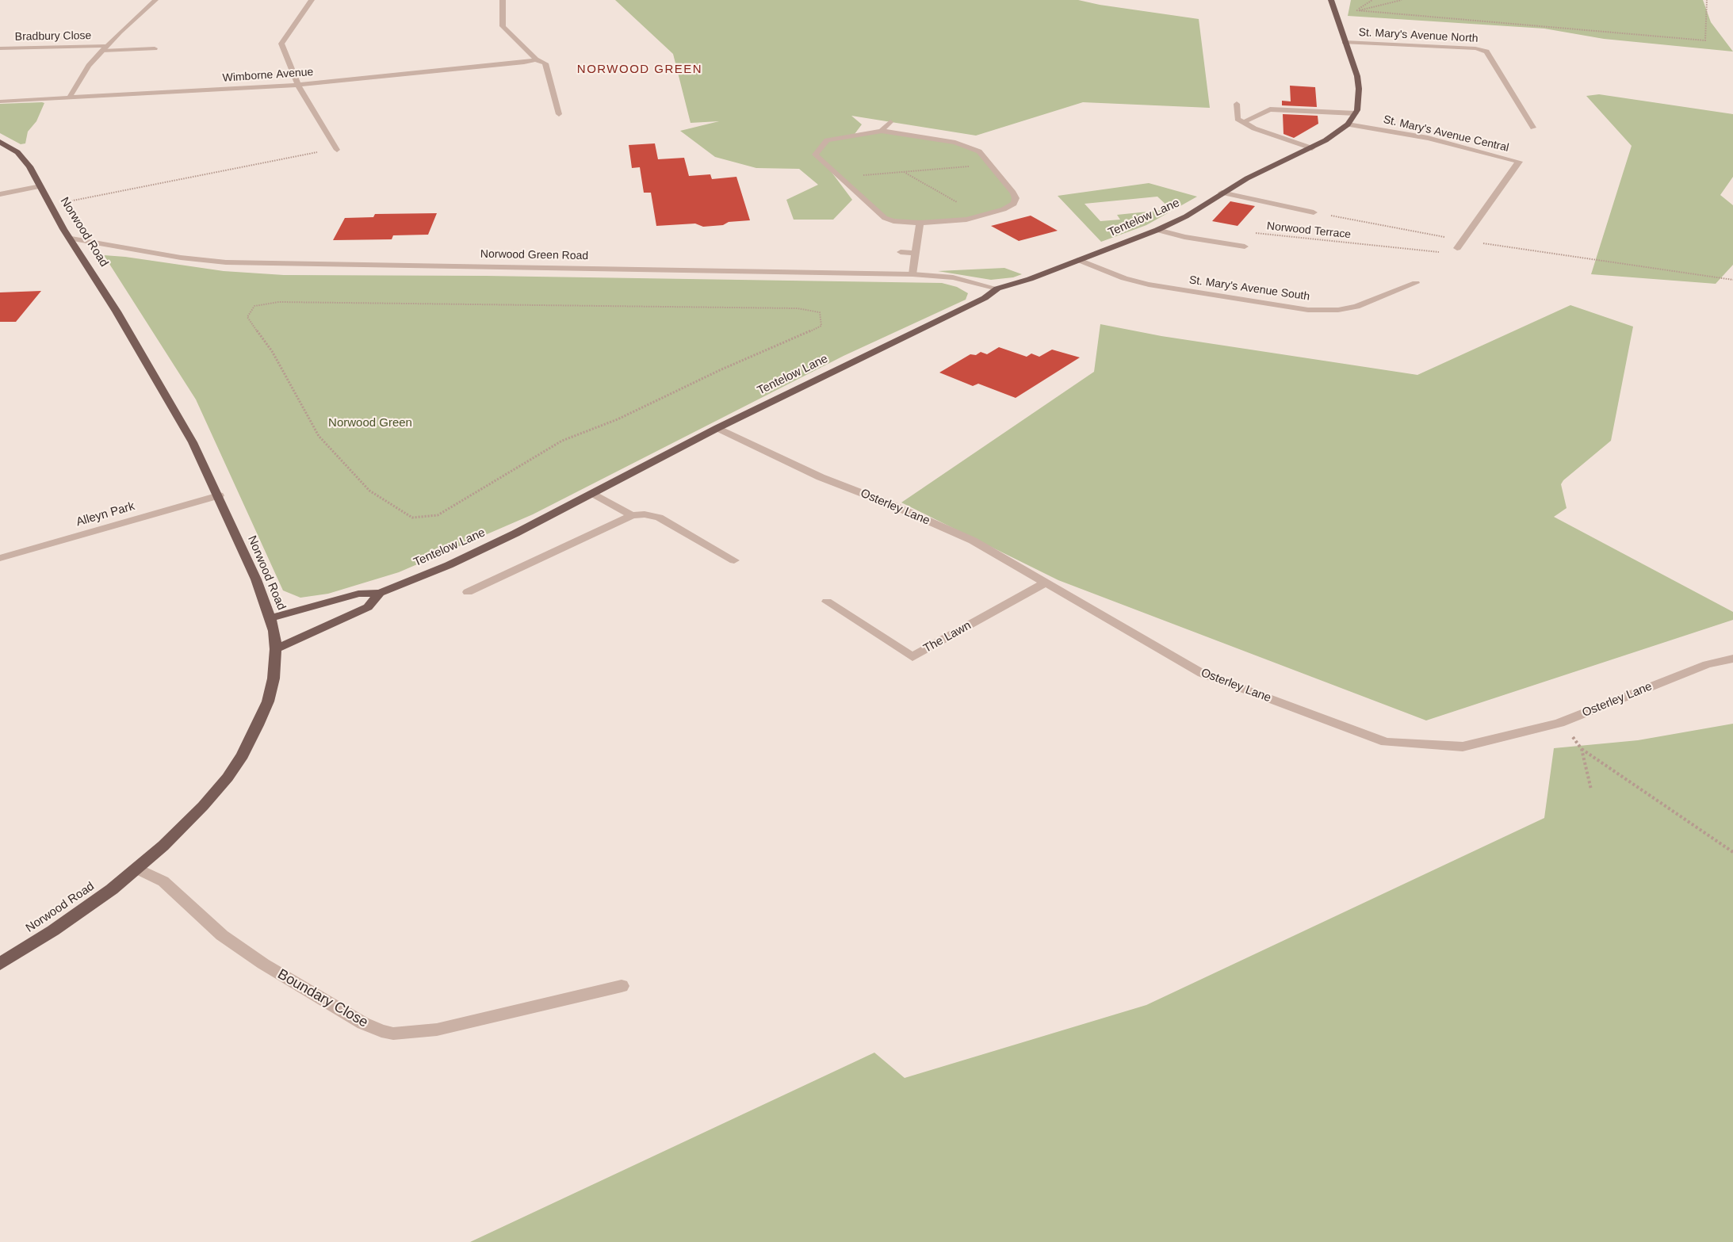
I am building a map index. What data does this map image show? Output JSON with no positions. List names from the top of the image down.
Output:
{
  "streets": {
    "main road": ["Tentelow Lane", "Norwood Road"],
    "street": [
      "St. Mary's Avenue North",
      "Bradbury Close",
      "Wimborne Avenue",
      "St. Mary's Avenue Central",
      "Norwood Green Road",
      "St. Mary's Avenue South",
      "Osterley Lane",
      "Alleyn Park",
      "The Lawn",
      "Boundary Close"
    ],
    "path": ["Norwood Terrace"]
  },
  "crossings": [
    ["St. Mary's Avenue Central", "Tentelow Lane"],
    ["Tentelow Lane", "Norwood Road"],
    ["Tentelow Lane", "Norwood Green Road"],
    ["Tentelow Lane", "St. Mary's Avenue South"],
    ["Tentelow Lane", "Osterley Lane"],
    ["Norwood Road", "Norwood Green Road"],
    ["Norwood Road", "Alleyn Park"],
    ["Norwood Road", "Boundary Close"],
    ["Osterley Lane", "The Lawn"]
  ],
  "districts": ["NORWOOD GREEN"],
  "parks": ["Norwood Green"]
}
